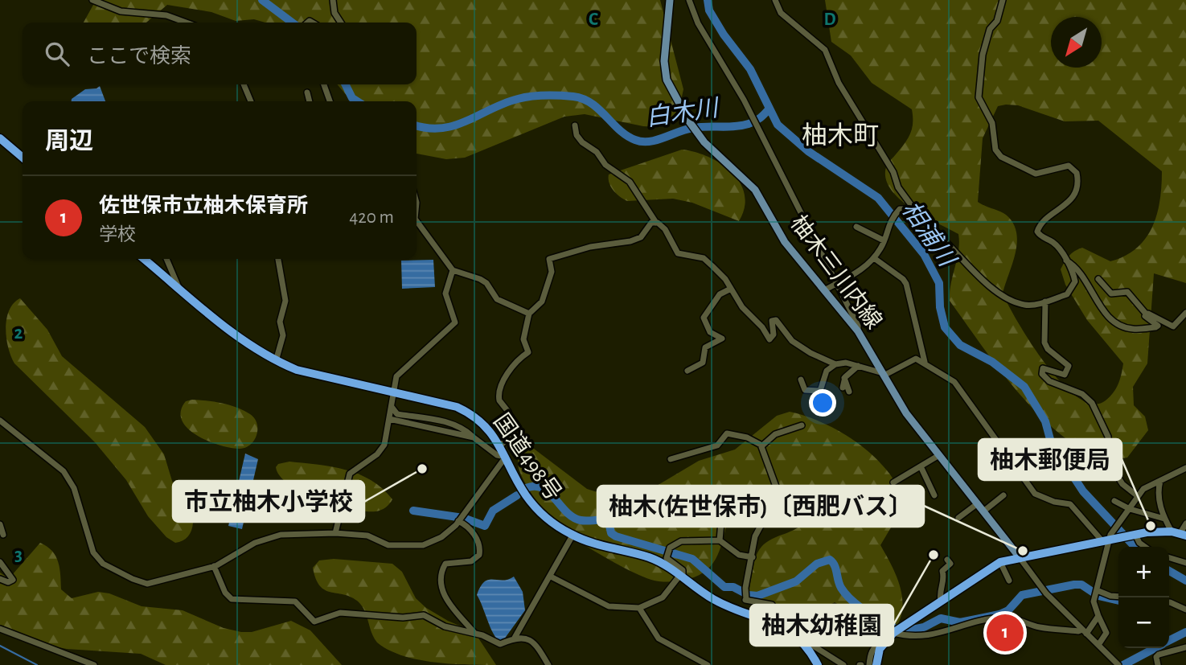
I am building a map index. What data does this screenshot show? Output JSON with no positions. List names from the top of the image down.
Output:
{
  "streets": {
    "highway": ["国道498号"],
    "main road": ["柚木三川内線"]
  },
  "districts": ["柚木町"],
  "water": ["白木川", "相浦川"],
  "places": [
    "市立柚木小学校",
    "柚木郵便局",
    "柚木(佐世保市)〔西肥バス〕",
    "柚木幼稚園"
  ],
  "north": "bottom left",
  "page": {
    "search": "ここで検索",
    "heading": "周辺",
    "list": [
      {
        "mark": "1",
        "name": "佐世保市立柚木保育所",
        "note": "学校",
        "value": "420 m"
      }
    ],
    "map_buttons": ["+", "−"],
    "pins": "1"
  },
  "grid": {
    "columns": ["C", "D"],
    "rows": ["2", "3"]
  }
}
